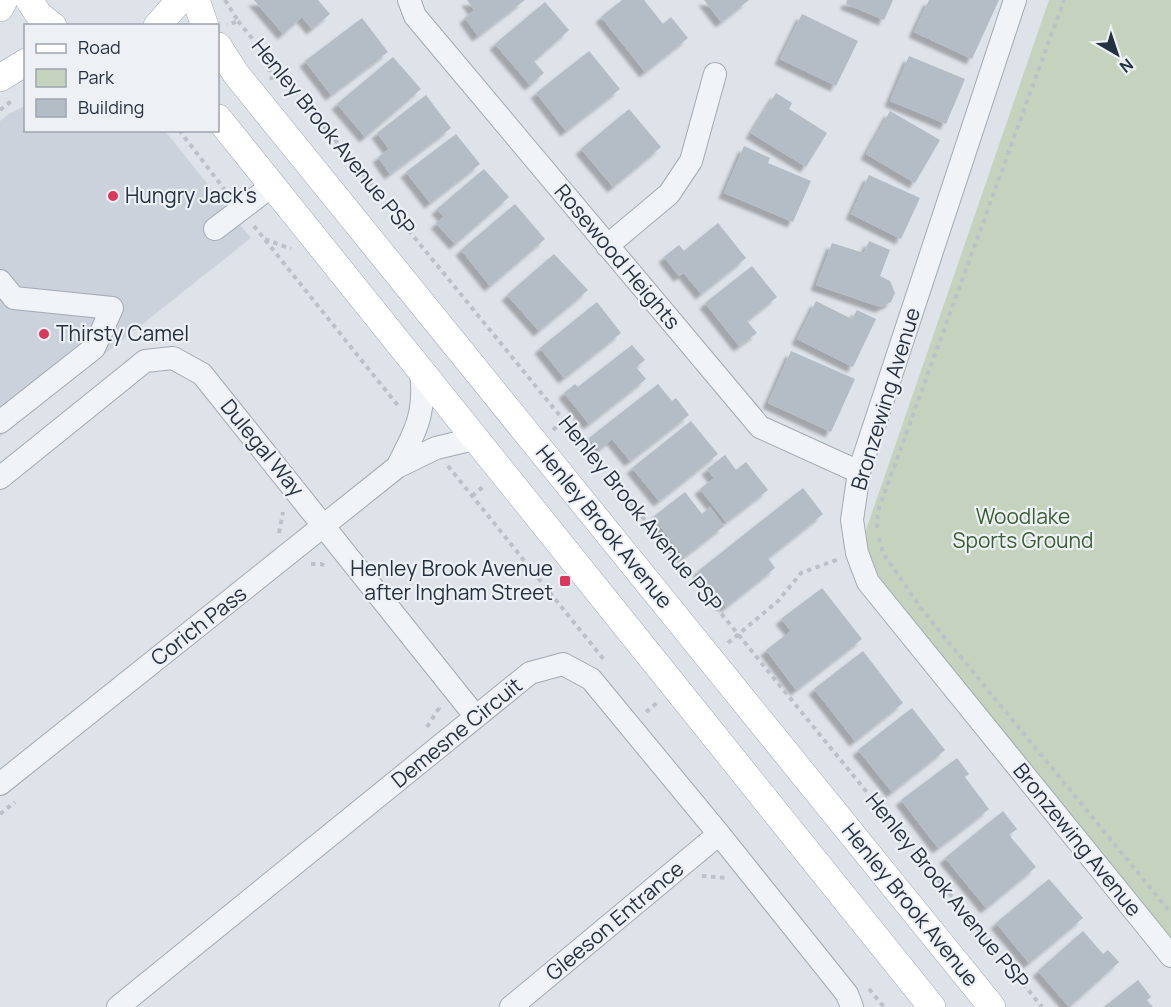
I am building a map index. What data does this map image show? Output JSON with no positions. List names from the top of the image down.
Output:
{
  "streets": {
    "main road": ["Henley Brook Avenue"],
    "street": [
      "Rosewood Heights",
      "Bronzewing Avenue",
      "Dulegal Way",
      "Corich Pass",
      "Demesne Circuit",
      "Gleeson Entrance"
    ],
    "path": ["Henley Brook Avenue PSP"]
  },
  "crossings": [
    ["Rosewood Heights", "Bronzewing Avenue"],
    ["Dulegal Way", "Corich Pass"],
    ["Dulegal Way", "Demesne Circuit"],
    ["Demesne Circuit", "Gleeson Entrance"]
  ],
  "parks": ["Woodlake Sports Ground"],
  "places": {
    "other": ["Hungry Jack's", "Thirsty Camel"],
    "transit": ["Henley Brook Avenue after Ingham Street"]
  },
  "legend": ["Road", "Park", "Building"],
  "north": "bottom right"
}
